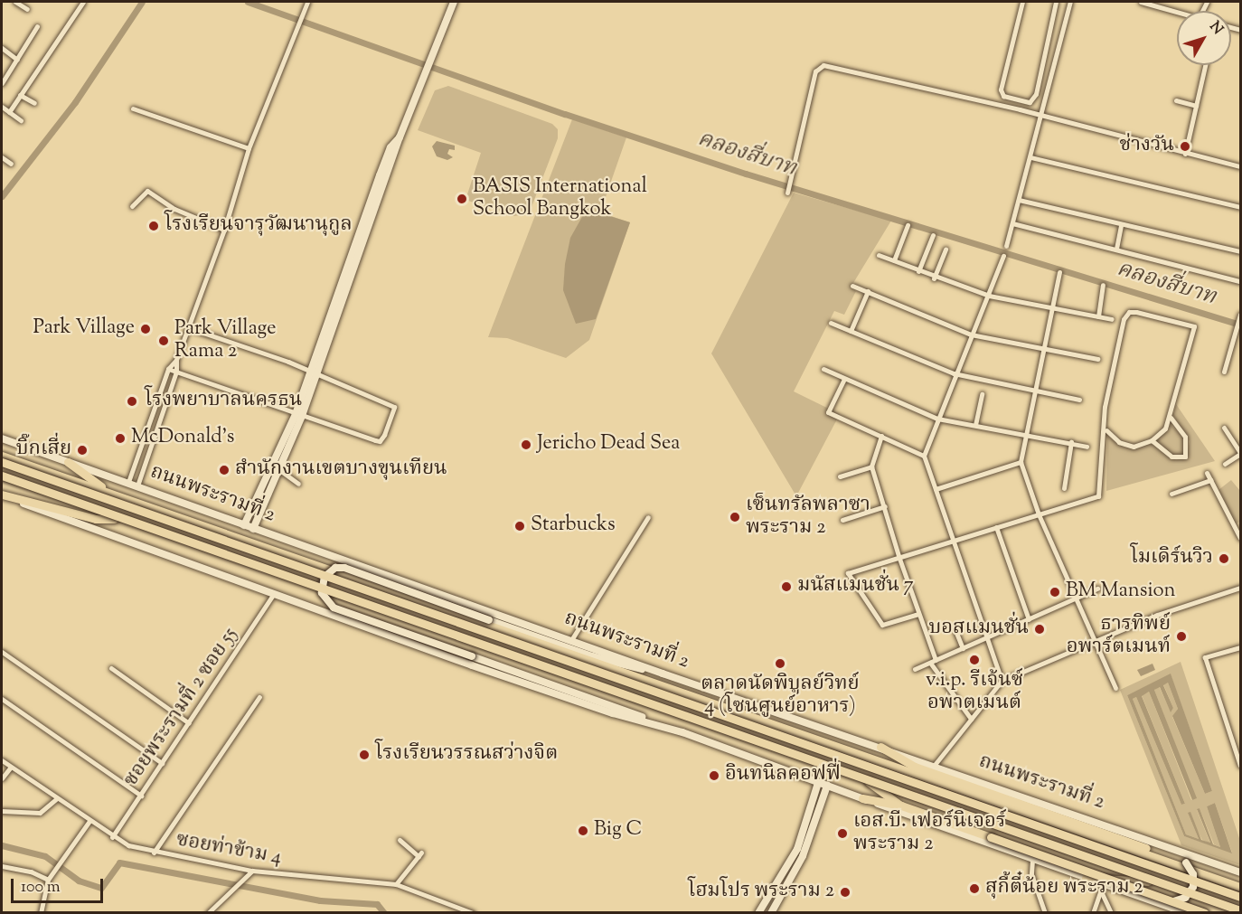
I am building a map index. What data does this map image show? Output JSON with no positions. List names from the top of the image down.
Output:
{
  "streets": {
    "highway": ["ถนนพระรามที่ 2"],
    "street": ["ซอยพระรามที่ 2 ซอย 55", "ซอยท่าข้าม 4"]
  },
  "crossings": [
    ["ซอยพระรามที่ 2 ซอย 55", "ซอยท่าข้าม 4"]
  ],
  "water": ["คลองสี่บาท"],
  "places": [
    "ช่างวัน",
    "BASIS International School Bangkok",
    "โรงเรียนจารุวัฒนานุกูล",
    "Park Village",
    "Park Village Rama 2",
    "โรงพยาบาลนครธน",
    "McDonald's",
    "Jericho Dead Sea",
    "บิ๊กเสี่ย",
    "สำนักงานเขตบางขุนเทียน",
    "เซ็นทรัลพลาซา พระราม 2",
    "Starbucks",
    "โมเดิร์นวิว",
    "มนัสแมนชั่น 7",
    "BM Mansion",
    "บอสแมนชั่น",
    "ธารทิพย์ อพาร์ตเมนท์",
    "v.i.p. รีเจ้นซ์ อพาตเมนต์",
    "ตลาดนัดพิบูลย์วิทย์ 4 (โซนศูนย์อาหาร)",
    "โรงเรียนวรรณสว่างจิต",
    "อินทนิลคอฟฟี่",
    "Big C",
    "เอส.บี. เฟอร์นิเจอร์ พระราม 2",
    "สุกี้ตี๋น้อย พระราม 2",
    "โฮมโปร พระราม 2"
  ],
  "scale_bar": "100 m",
  "north": "top right"
}
